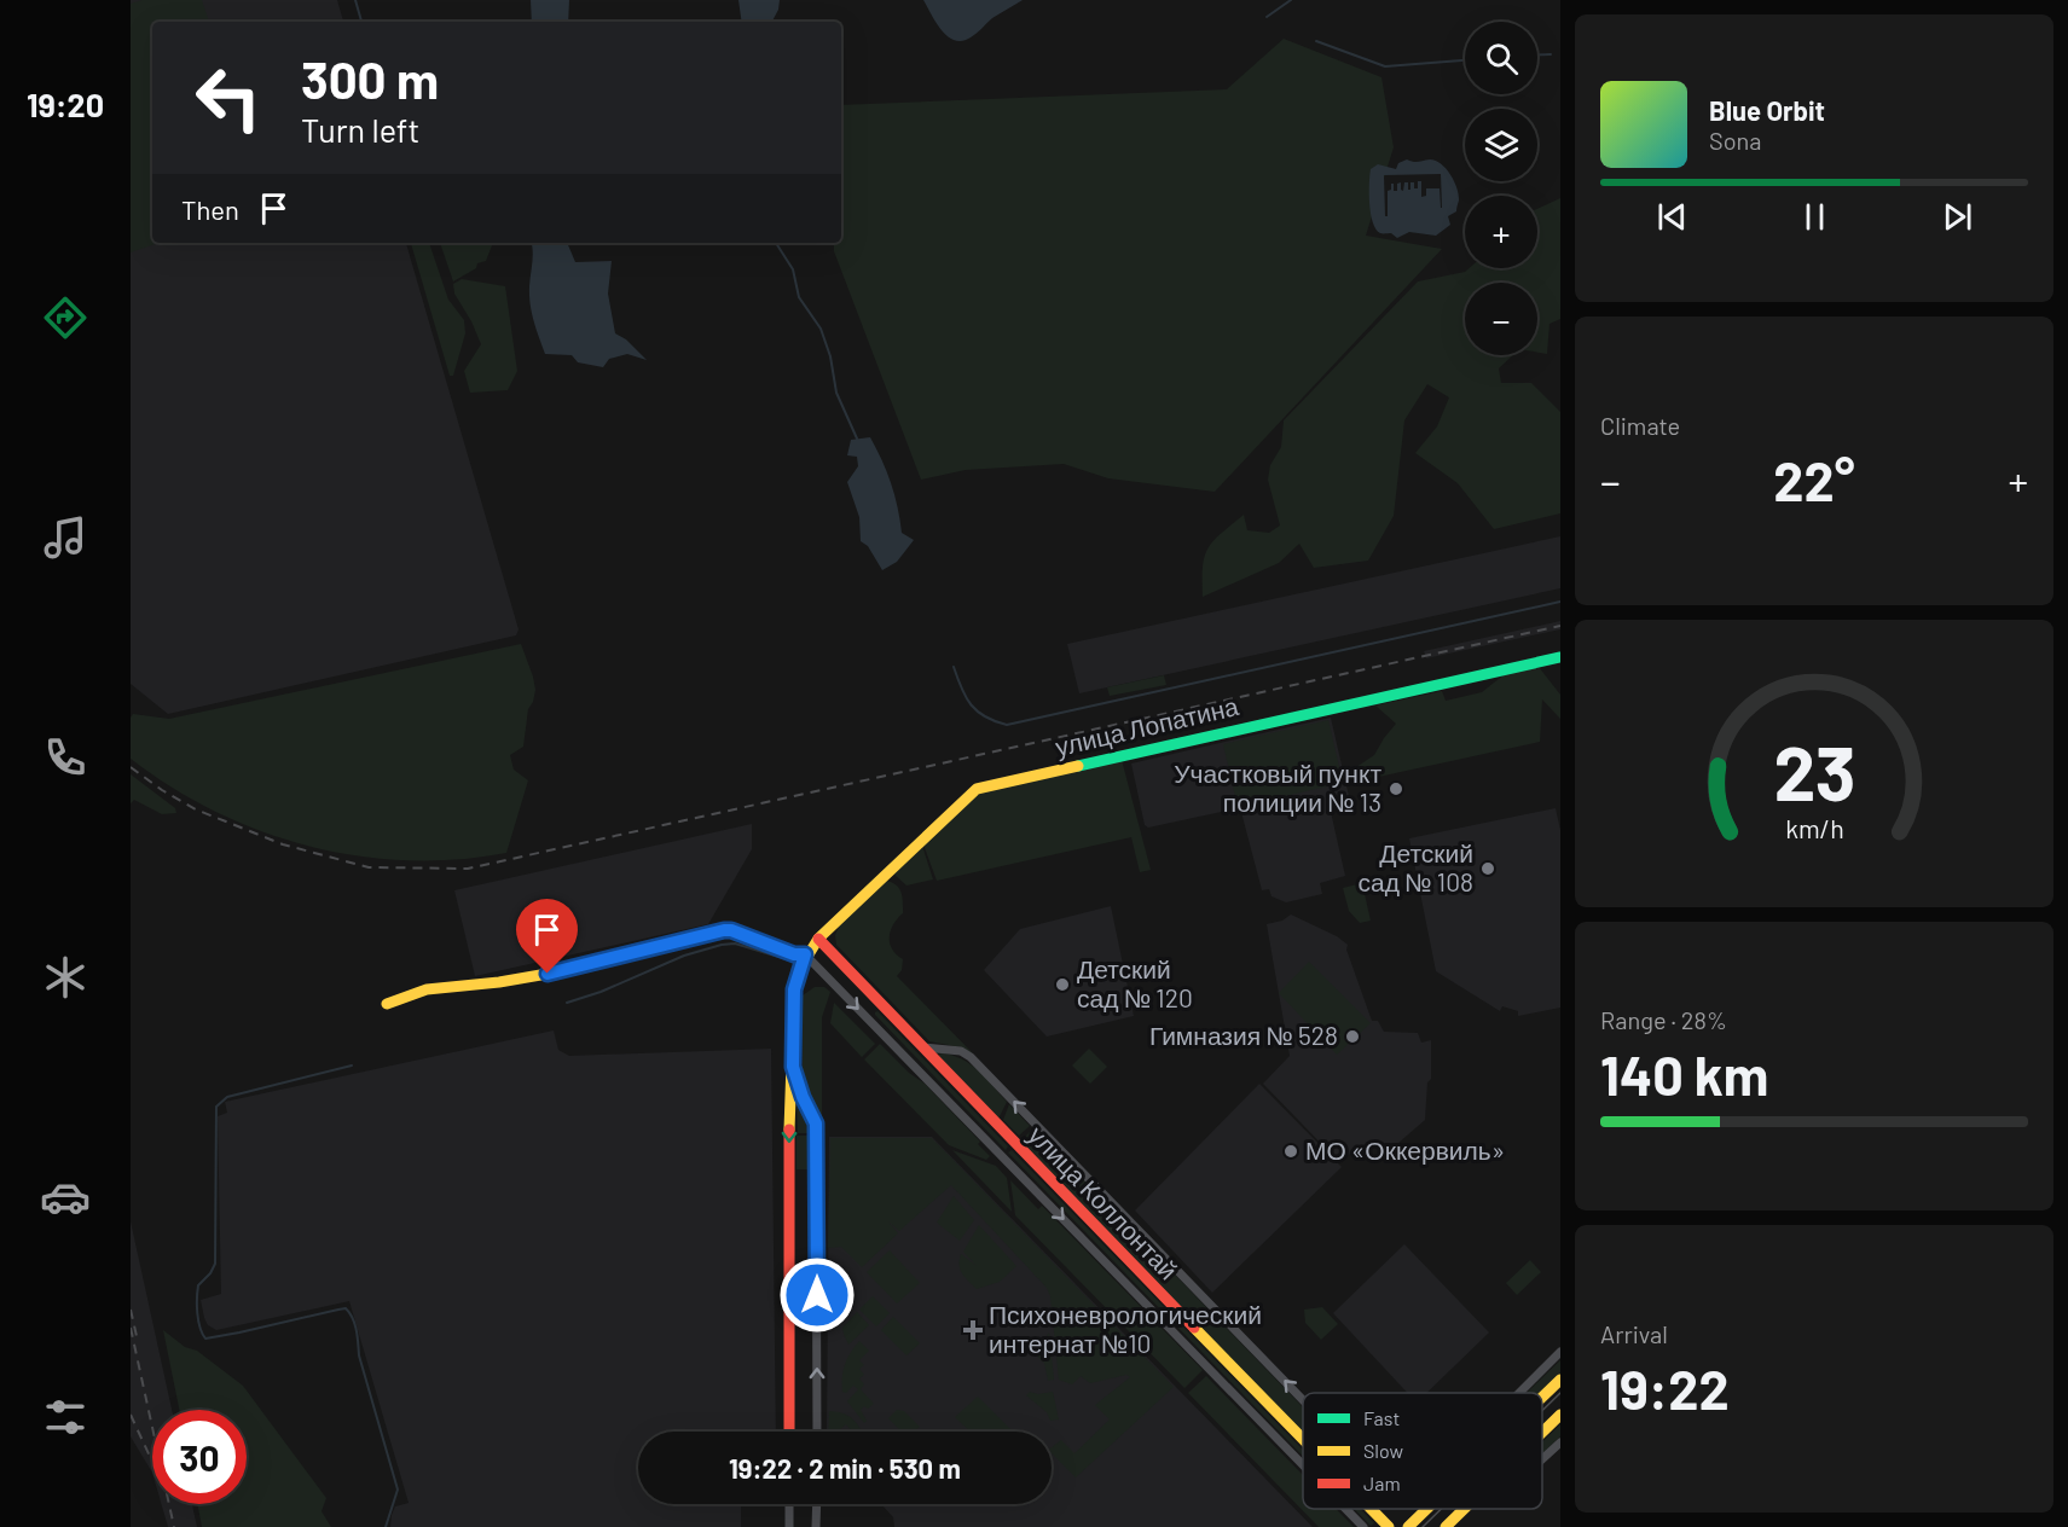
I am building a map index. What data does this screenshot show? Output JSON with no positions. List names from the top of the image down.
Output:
{
  "streets": {
    "street": ["улица Лопатина", "улица Коллонтай"]
  },
  "crossings": [
    ["улица Лопатина", "улица Коллонтай"]
  ],
  "places": {
    "other": [
      "Участковый пункт полиции № 13",
      "Детский сад № 108",
      "Детский сад № 120",
      "Гимназия № 528",
      "МО «Оккервиль»"
    ],
    "health": ["Психоневрологический интернат №10"]
  },
  "legend": ["Fast", "Slow", "Jam"],
  "page": {
    "tabs": "19:20",
    "map_buttons": ["+", "−"],
    "turn": ["300 m", "Turn left"],
    "song": ["Blue Orbit", "Sona"],
    "then": "Then",
    "tile": [
      "Climate",
      ["Range · 28%", "140 km"],
      ["Arrival", "19:22"]
    ],
    "heat": ["−", "22°", "+"],
    "limit": "30",
    "trip": "19:22 · 2 min · 530 m",
    "gauge": ["23", "km/h"]
  }
}
